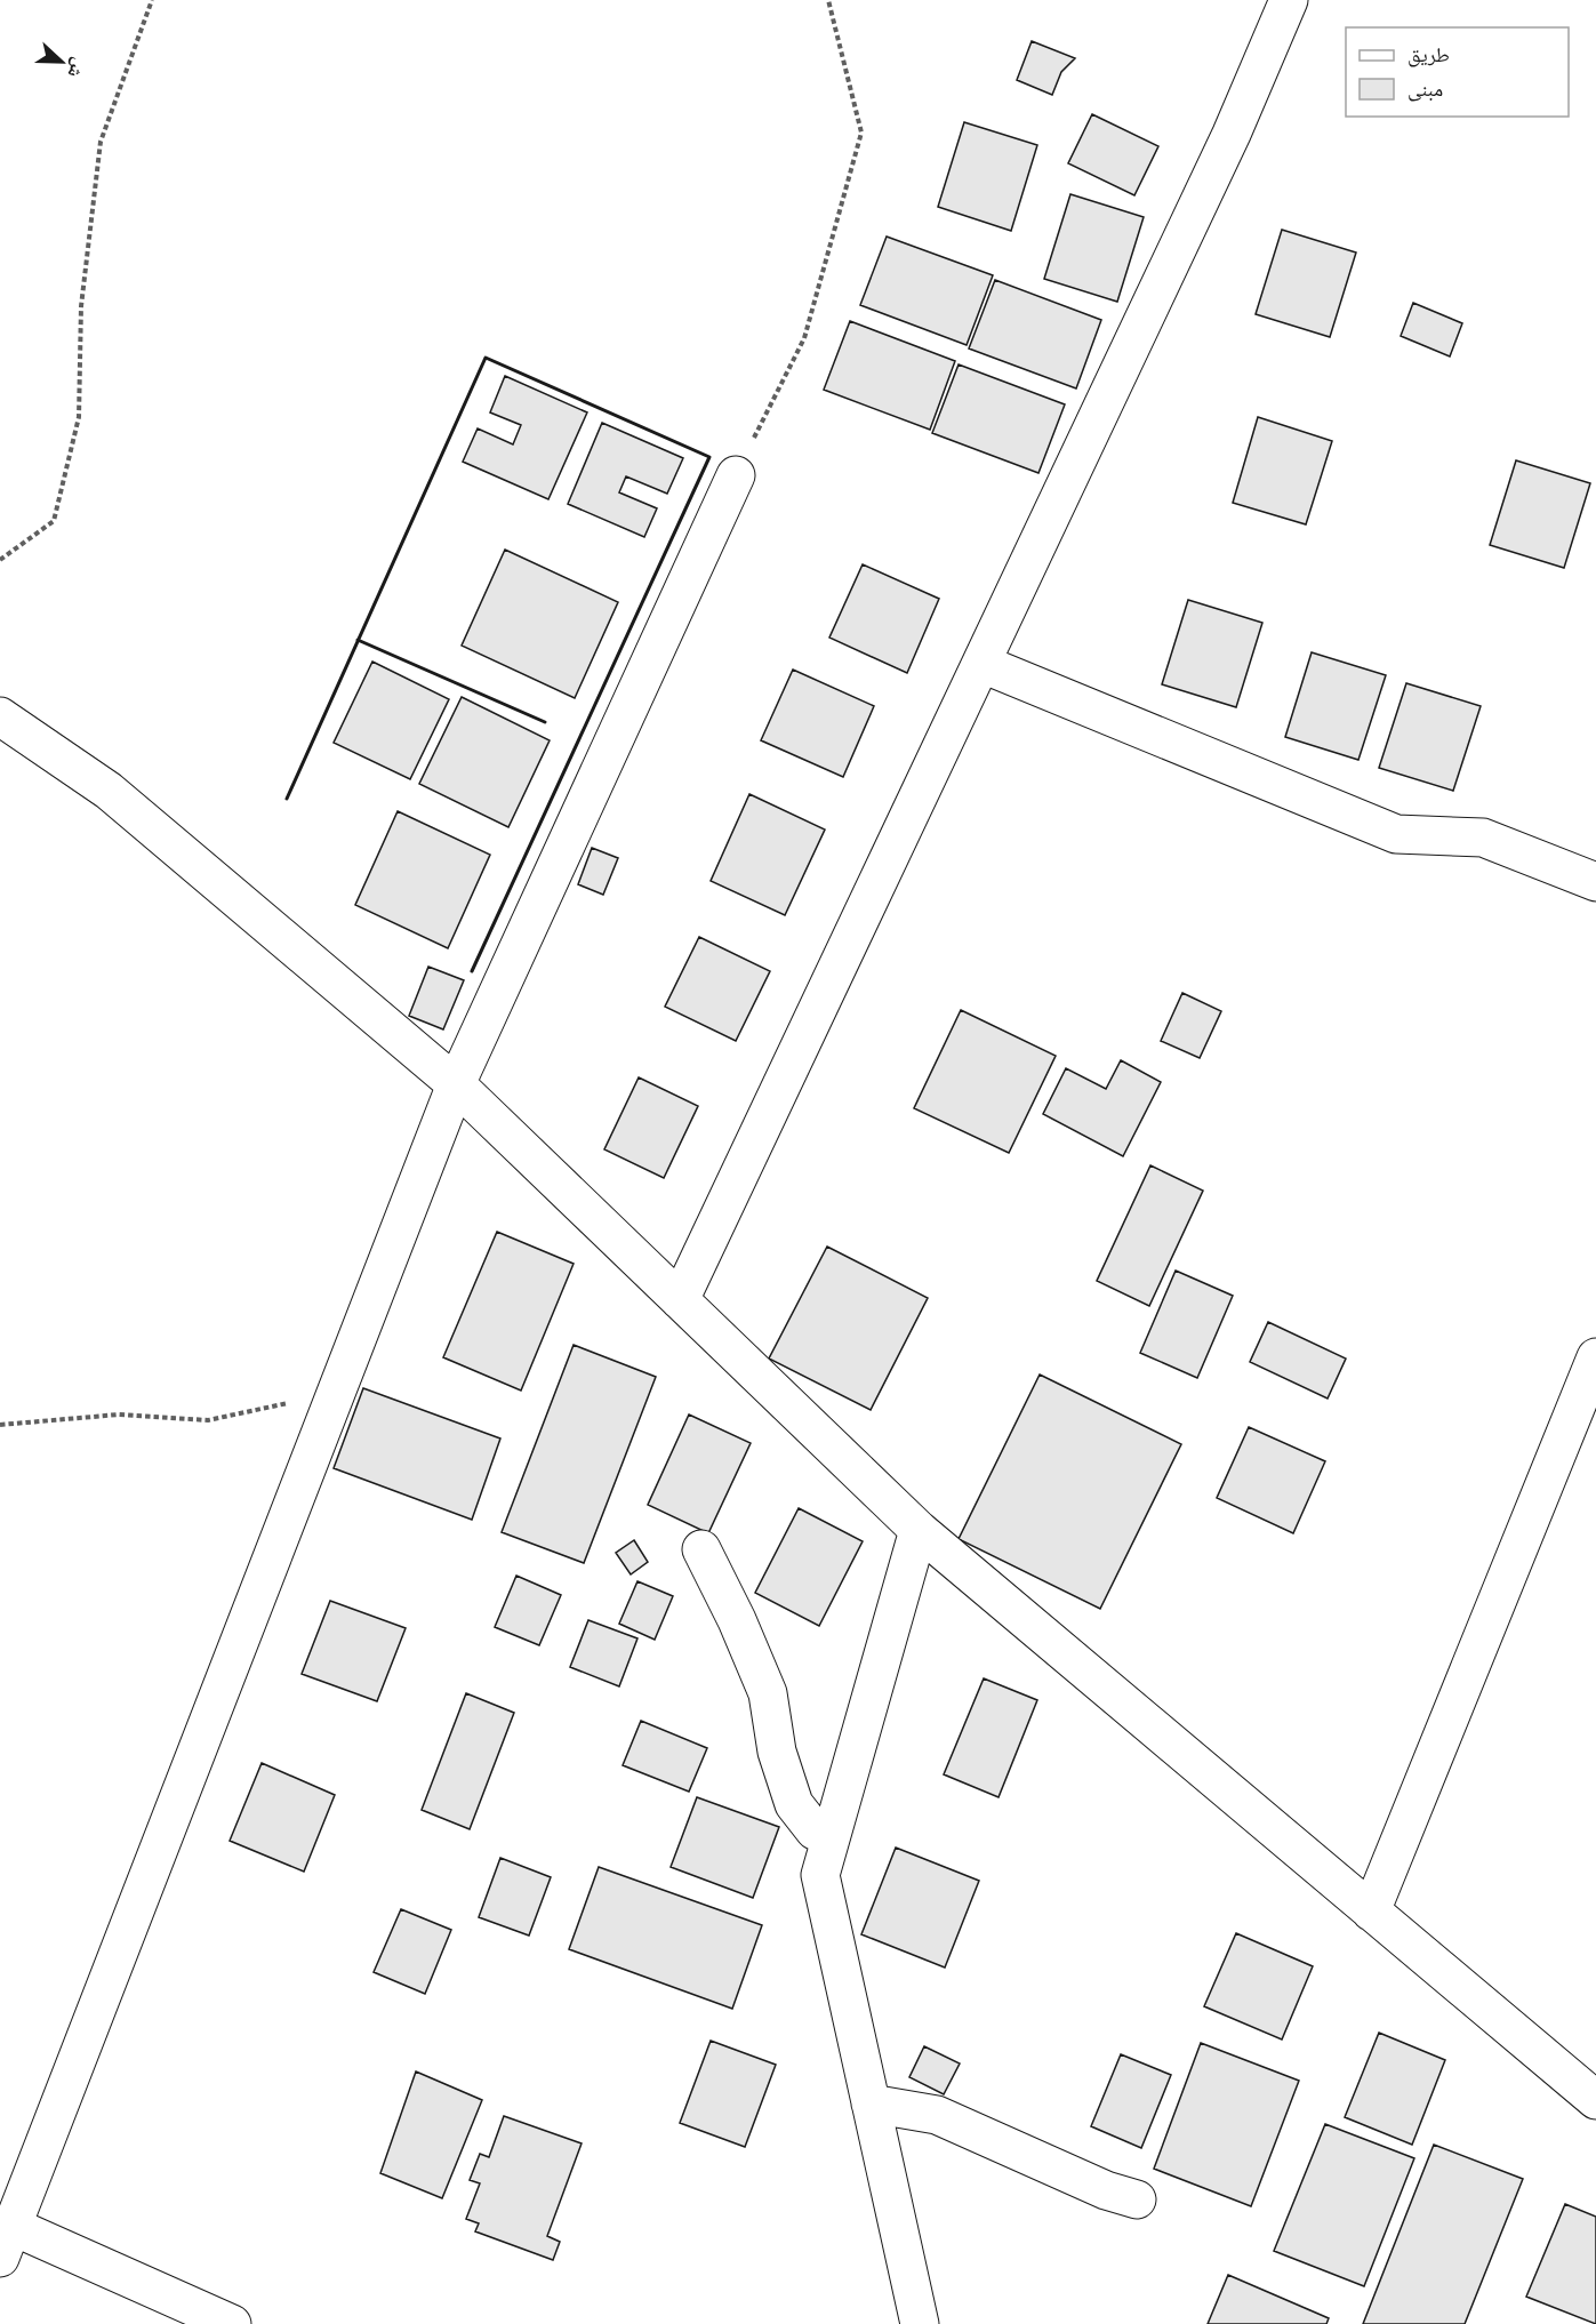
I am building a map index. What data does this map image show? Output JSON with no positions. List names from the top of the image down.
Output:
{
  "legend": ["طريق", "مبنى"],
  "north": "right"
}
